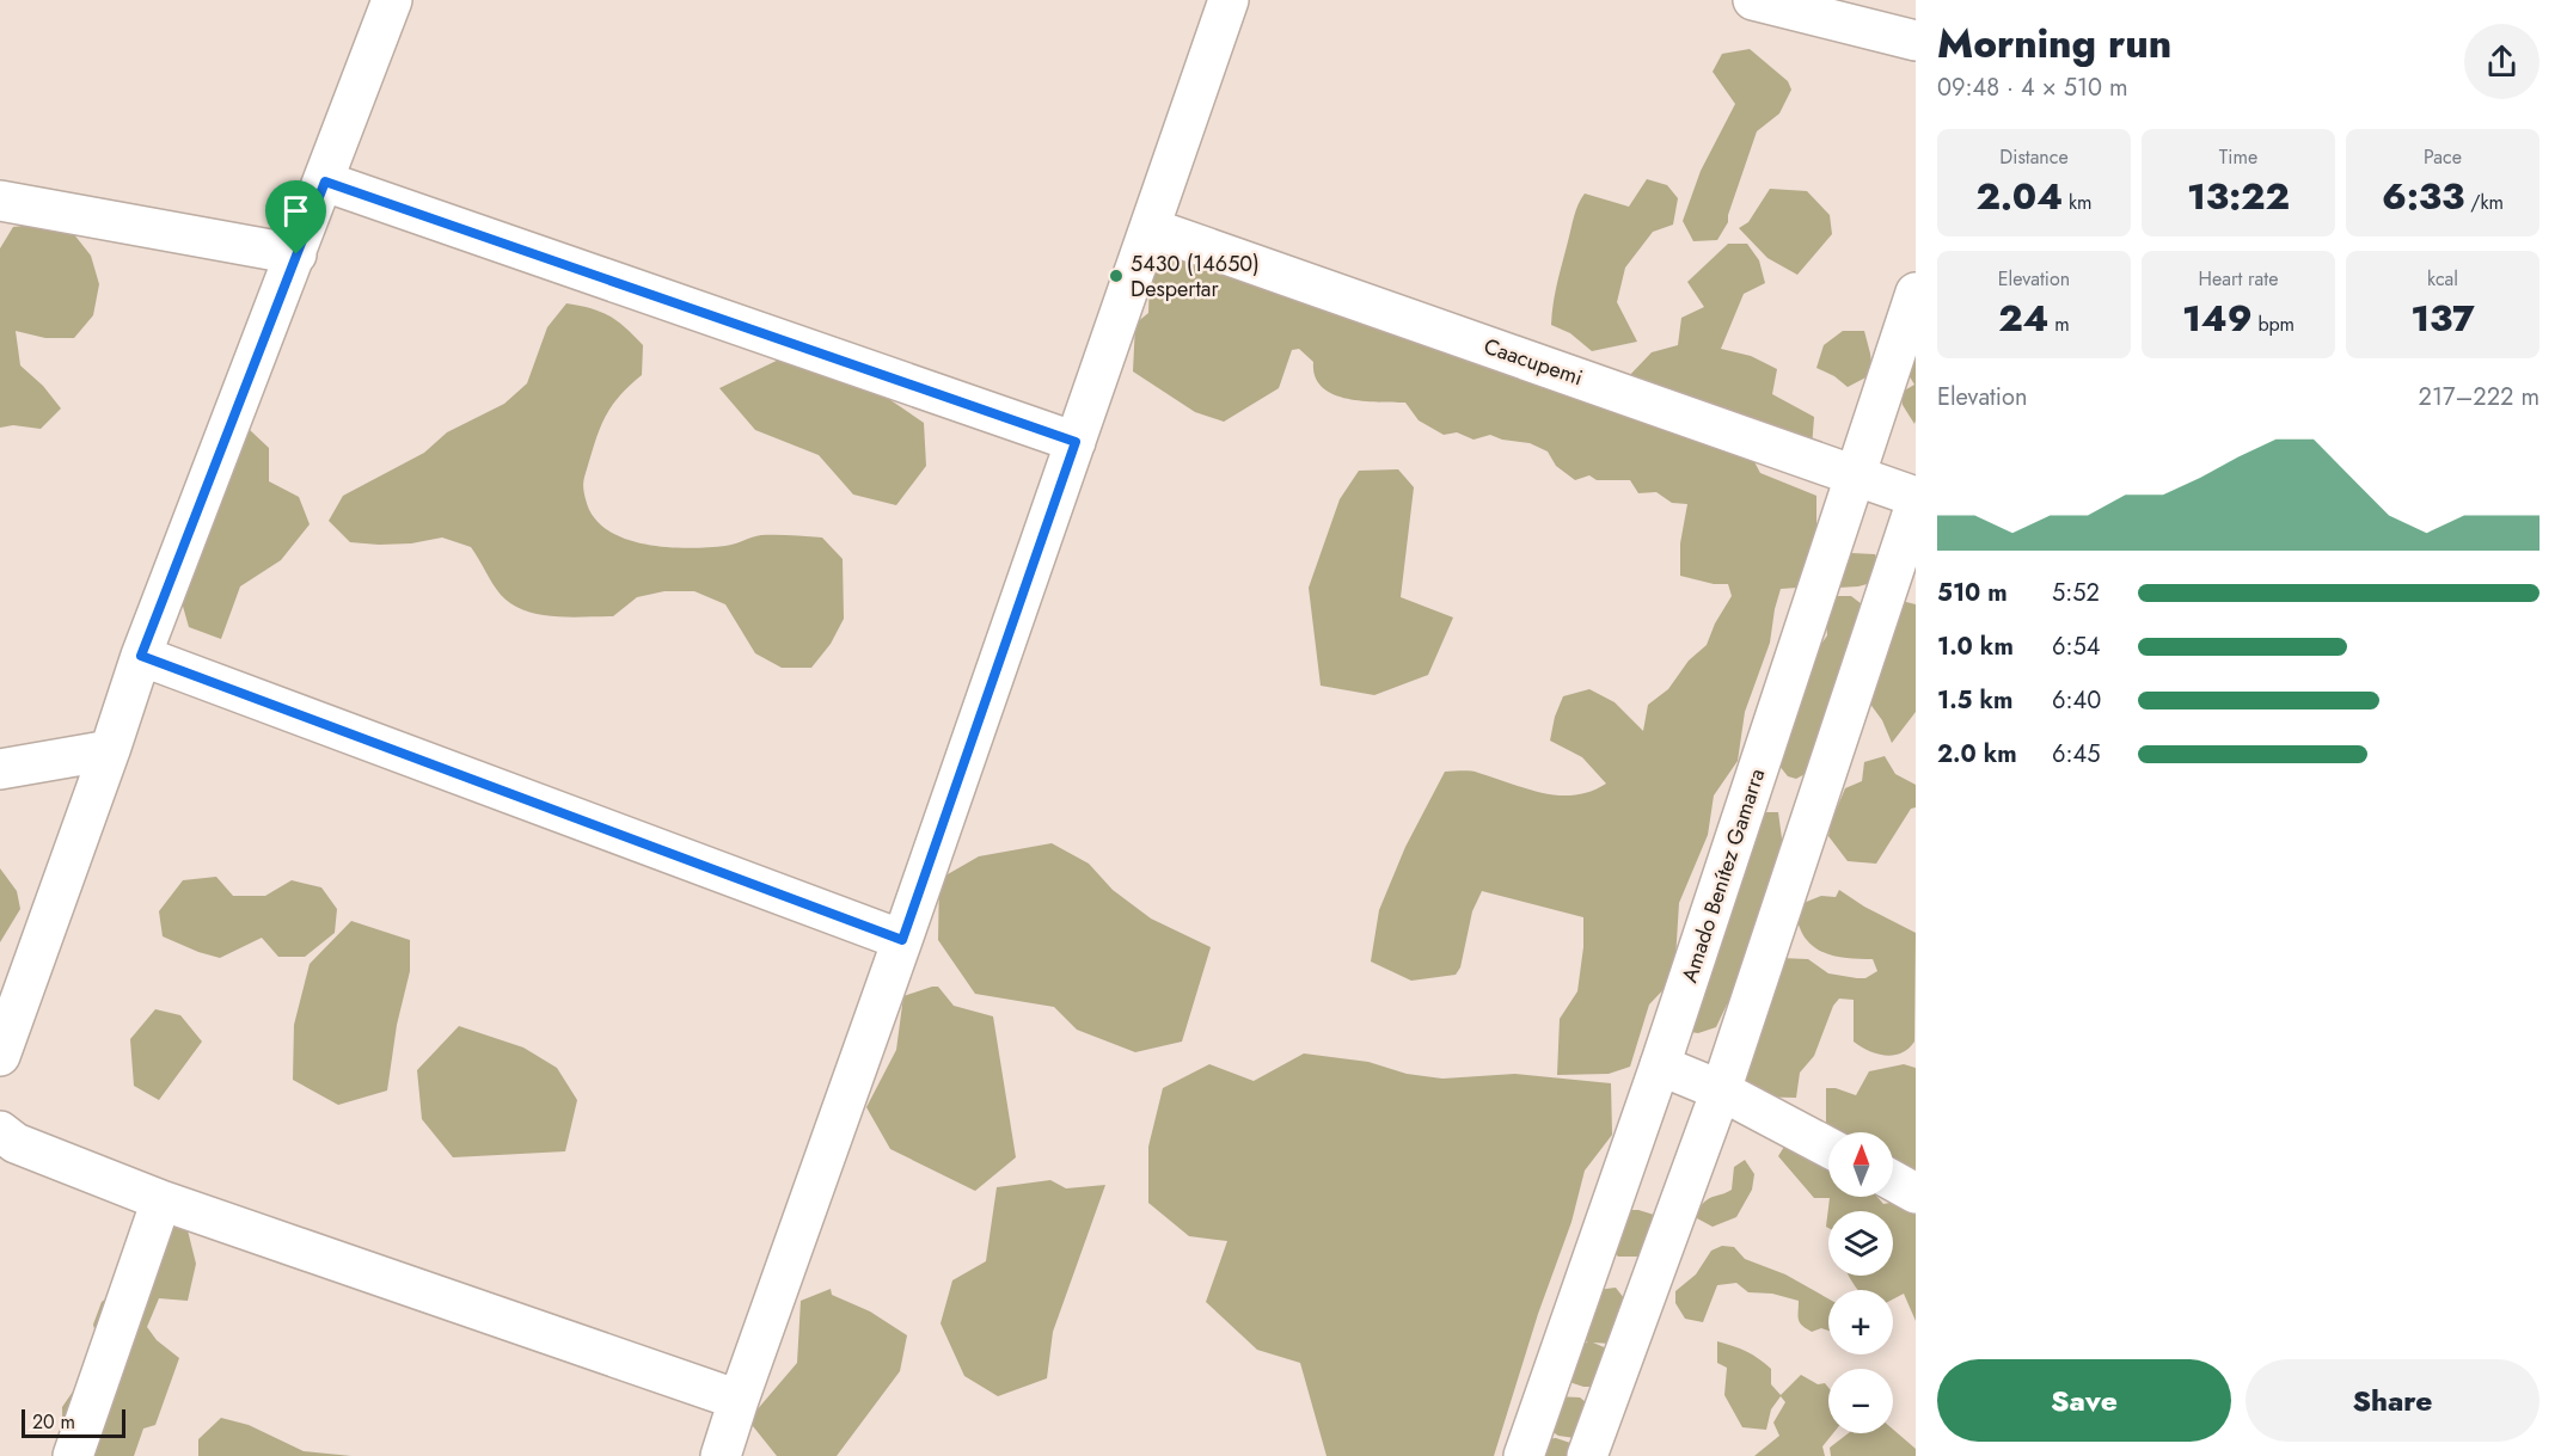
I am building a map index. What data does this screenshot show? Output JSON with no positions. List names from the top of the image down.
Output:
{
  "streets": {
    "street": ["Caacupemi", "Amado Benítez Gamarra"]
  },
  "crossings": [
    ["Caacupemi", "Amado Benítez Gamarra"]
  ],
  "places": ["5430 (14650) Despertar"],
  "scale_bar": "20 m",
  "north": "top",
  "page": {
    "heading": ["Morning run", "09:48 · 4 × 510 m"],
    "stats": [
      ["Distance", "2.04 km"],
      ["Time", "13:22"],
      ["Pace", "6:33 /km"],
      ["Elevation", "24 m"],
      ["Heart rate", "149 bpm"],
      ["kcal", "137"]
    ],
    "chart": ["Elevation", "217–222 m"],
    "list": [
      {
        "name": "510 m",
        "note": "5:52"
      },
      {
        "name": "1.0 km",
        "note": "6:54"
      },
      {
        "name": "1.5 km",
        "note": "6:40"
      },
      {
        "name": "2.0 km",
        "note": "6:45"
      }
    ],
    "map_buttons": ["+", "−"],
    "buttons": ["Save", "Share"],
    "scale": "20 m"
  }
}
